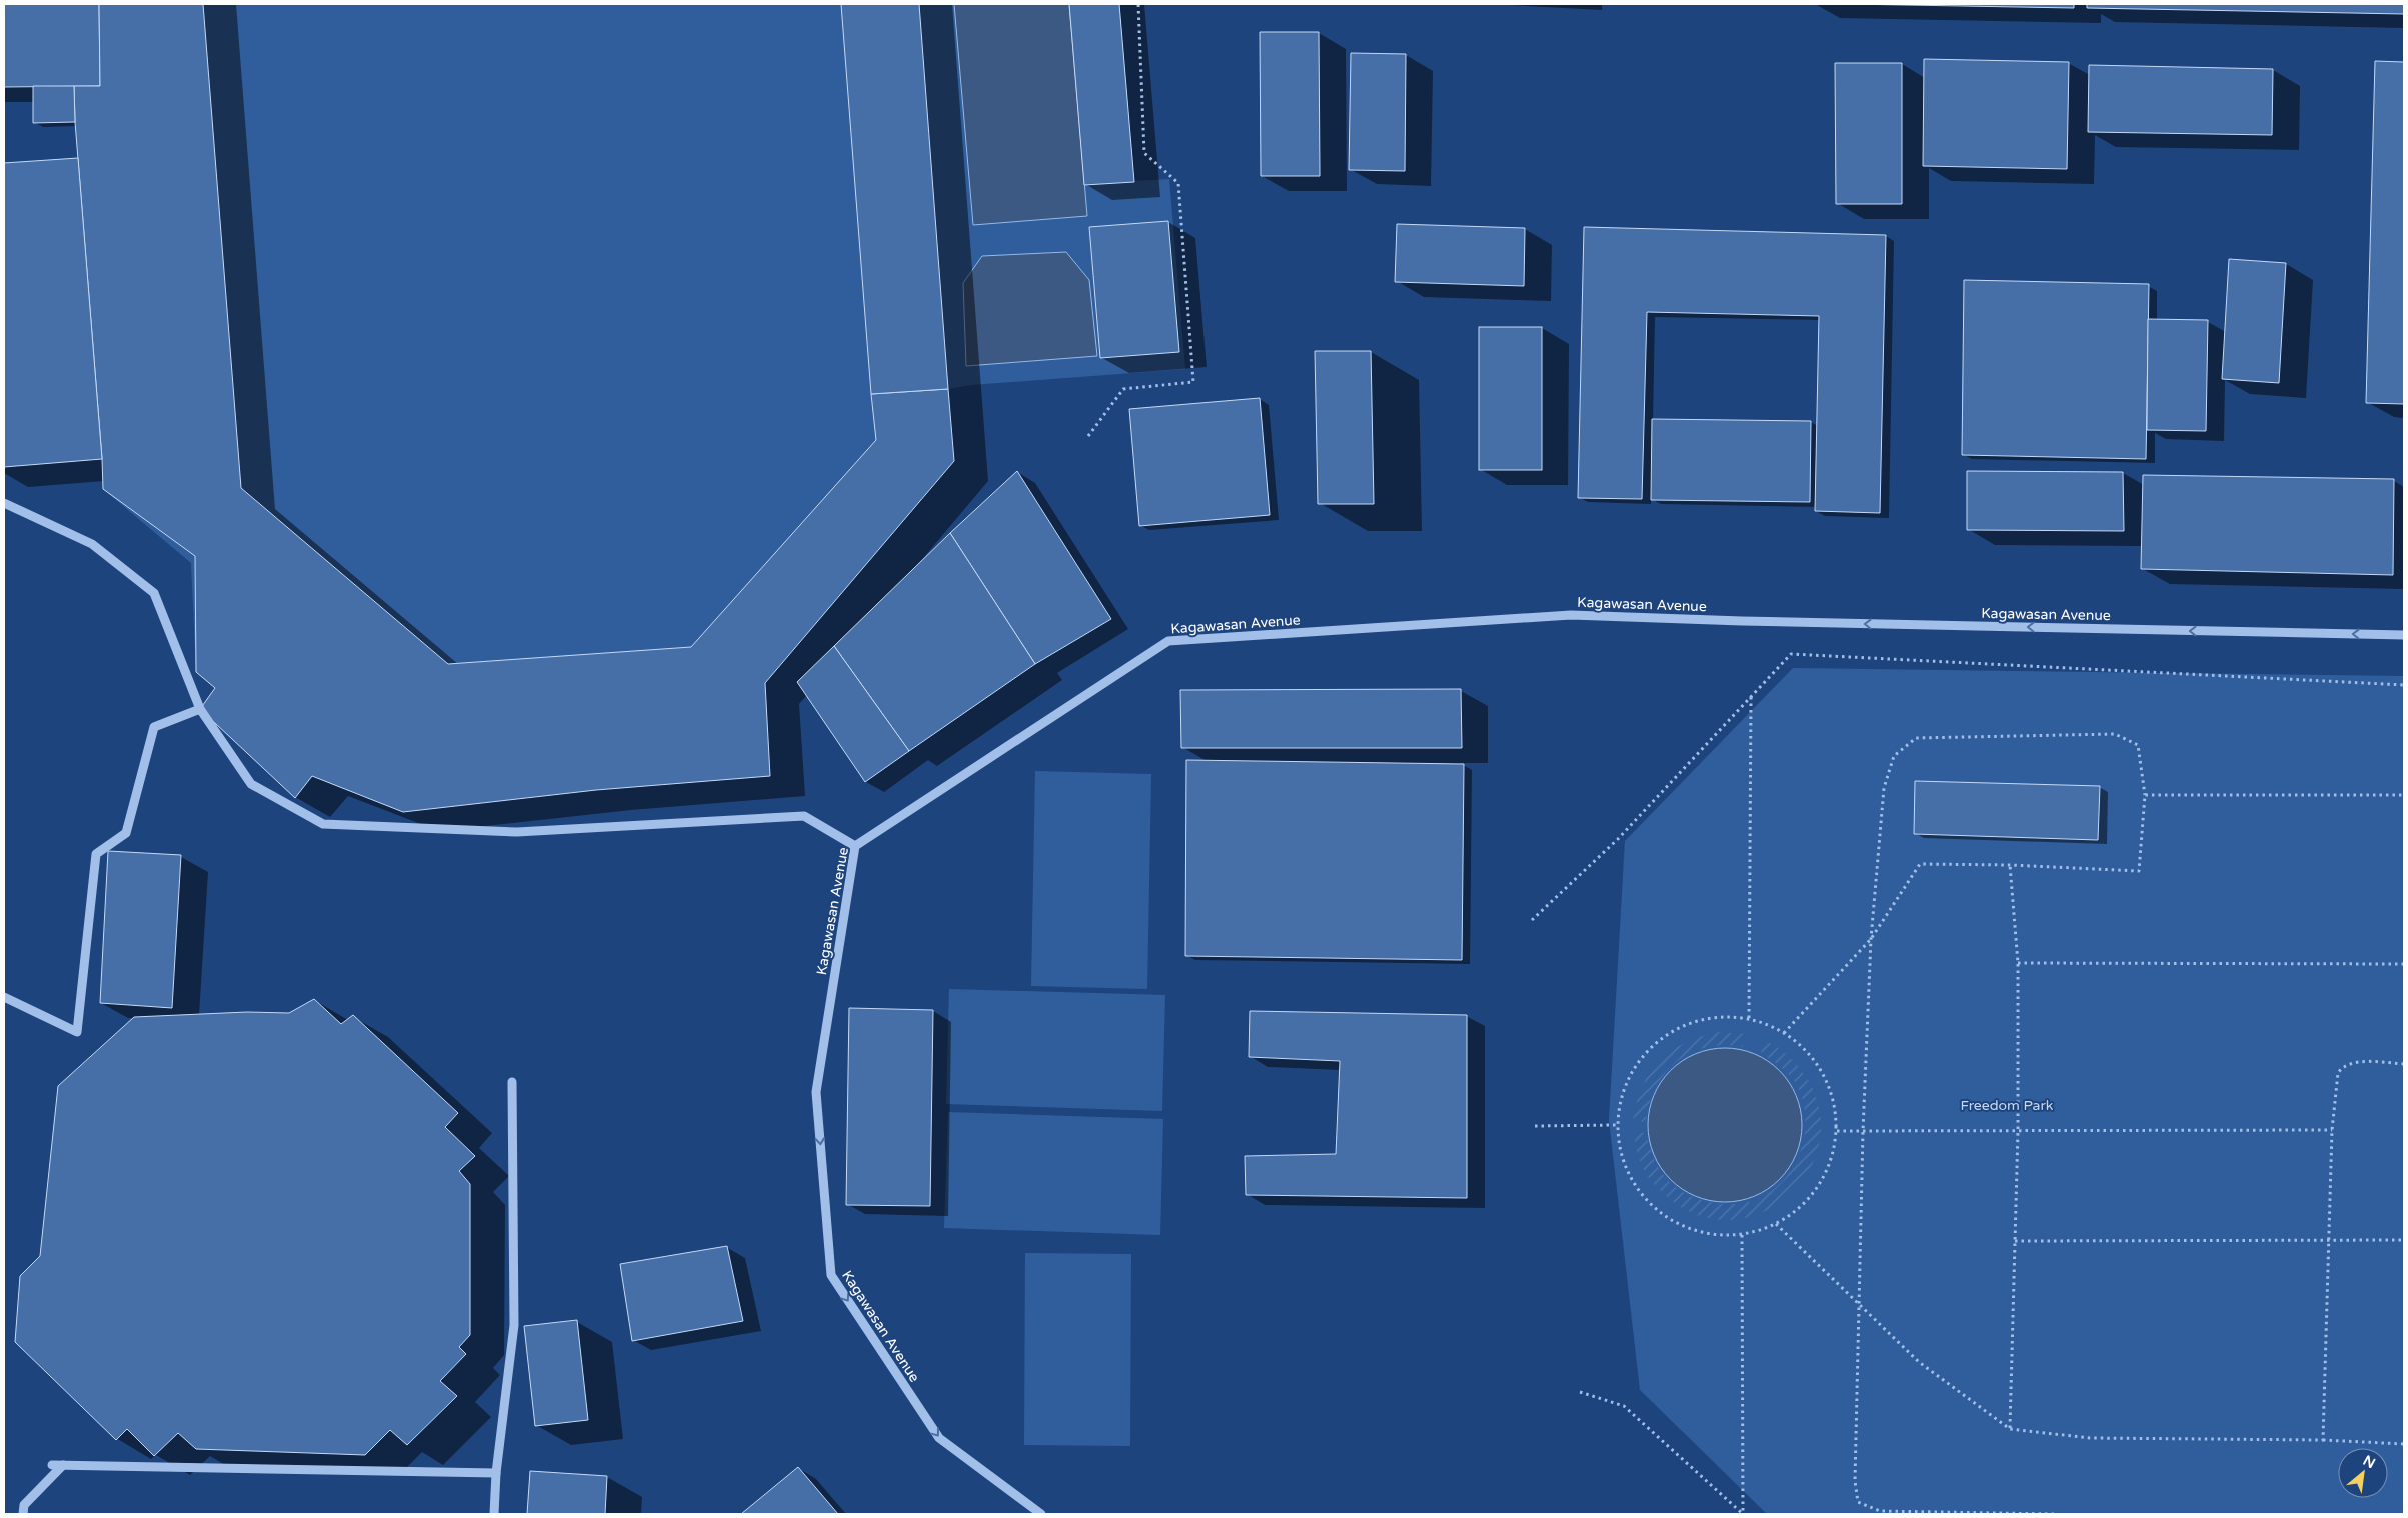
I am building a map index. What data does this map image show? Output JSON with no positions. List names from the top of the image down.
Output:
{
  "streets": {
    "street": ["Kagawasan Avenue"]
  },
  "parks": ["Freedom Park"],
  "north": "top right"
}
